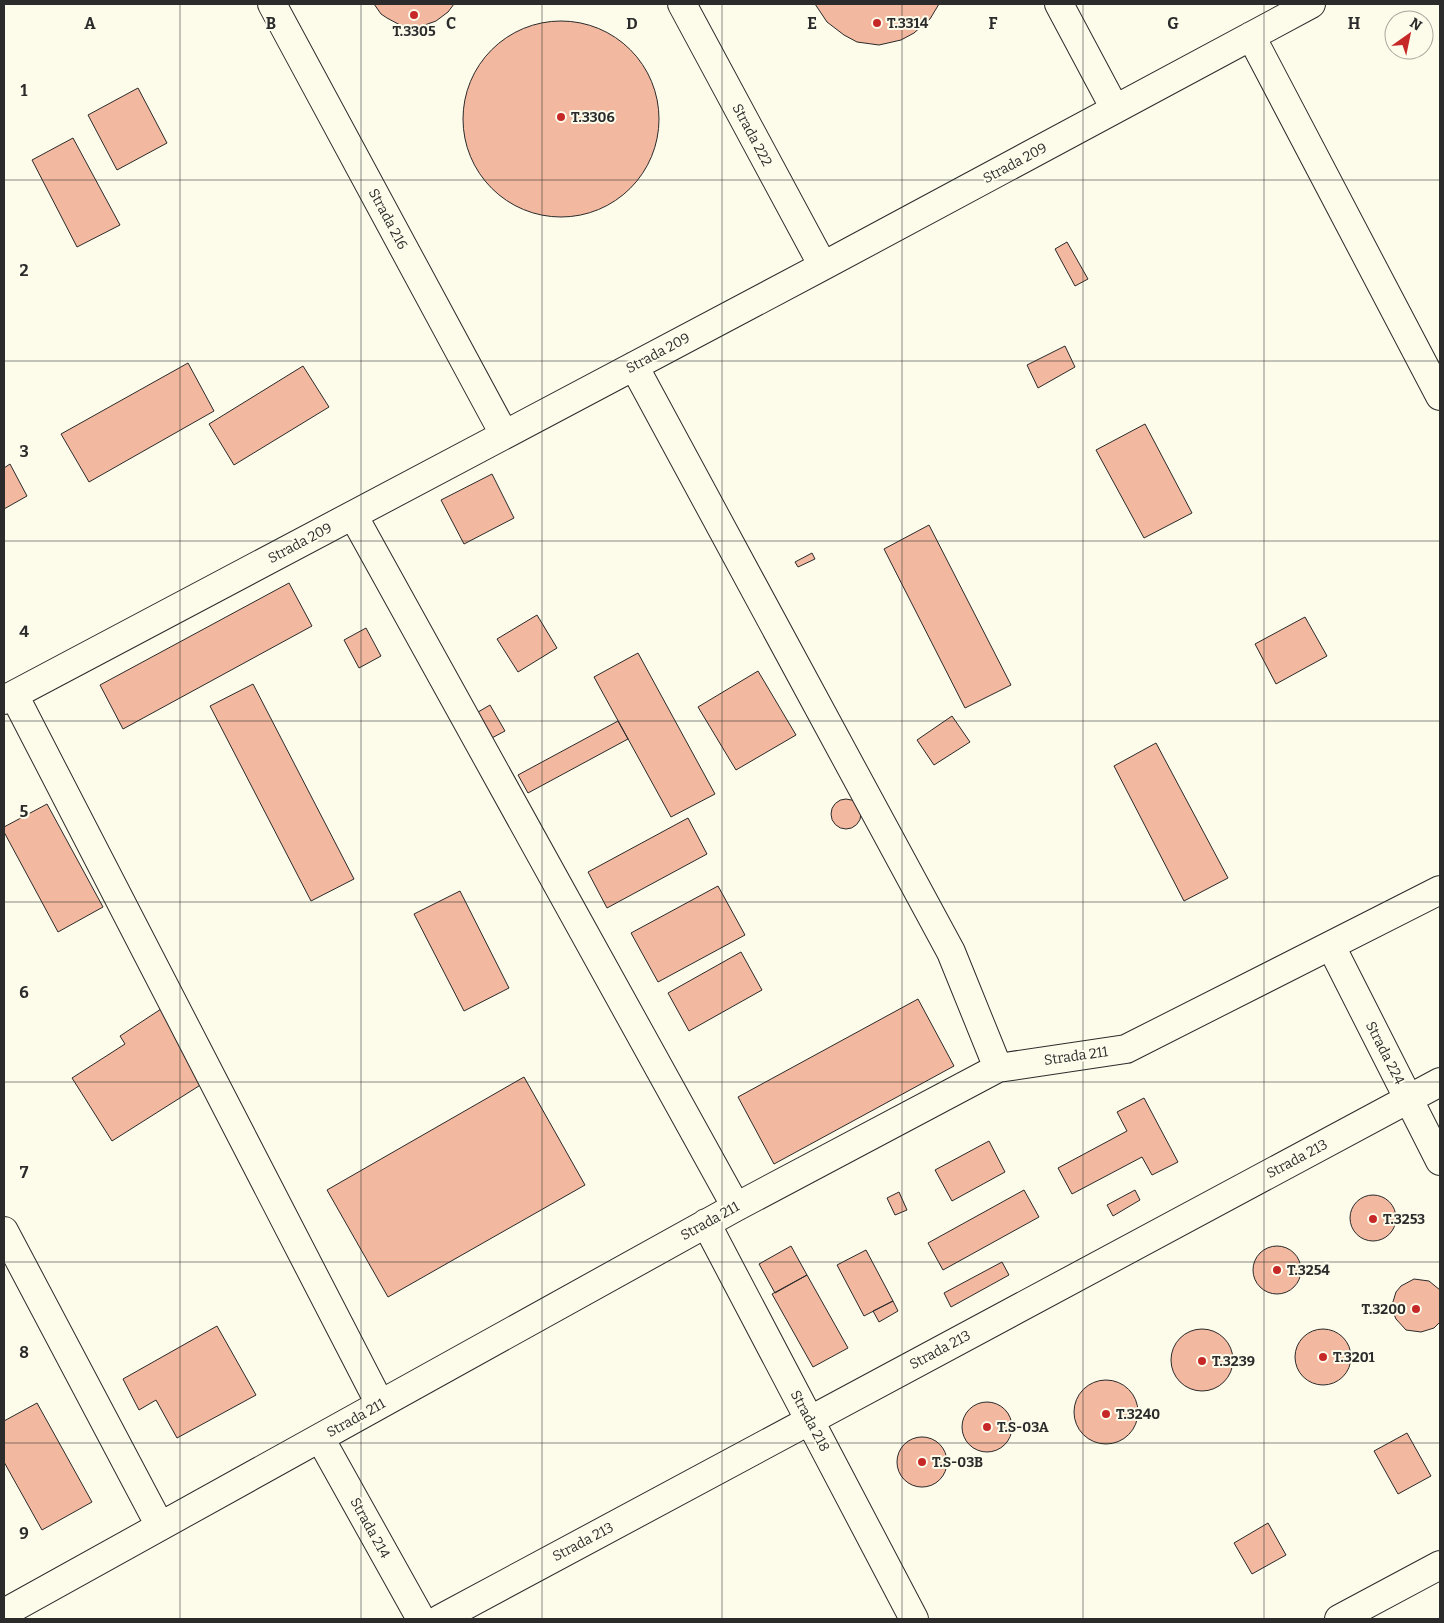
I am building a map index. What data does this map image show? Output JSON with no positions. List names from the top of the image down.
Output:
{
  "streets": {
    "lane": [
      "Strada 222",
      "Strada 209",
      "Strada 216",
      "Strada 224",
      "Strada 211",
      "Strada 213",
      "Strada 218",
      "Strada 214"
    ]
  },
  "crossings": [
    ["Strada 222", "Strada 209"],
    ["Strada 209", "Strada 216"],
    ["Strada 224", "Strada 211"],
    ["Strada 224", "Strada 213"],
    ["Strada 211", "Strada 218"],
    ["Strada 211", "Strada 214"],
    ["Strada 213", "Strada 218"]
  ],
  "places": [
    "T.3305",
    "T.3314",
    "T.3306",
    "T.3253",
    "T.3254",
    "T.3200",
    "T.3201",
    "T.3239",
    "T.3240",
    "T.S-03A",
    "T.S-03B"
  ],
  "north": "top right",
  "grid": {
    "columns": [
      "A",
      "B",
      "C",
      "D",
      "E",
      "F",
      "G",
      "H"
    ],
    "rows": [
      "1",
      "2",
      "3",
      "4",
      "5",
      "6",
      "7",
      "8",
      "9"
    ]
  }
}
